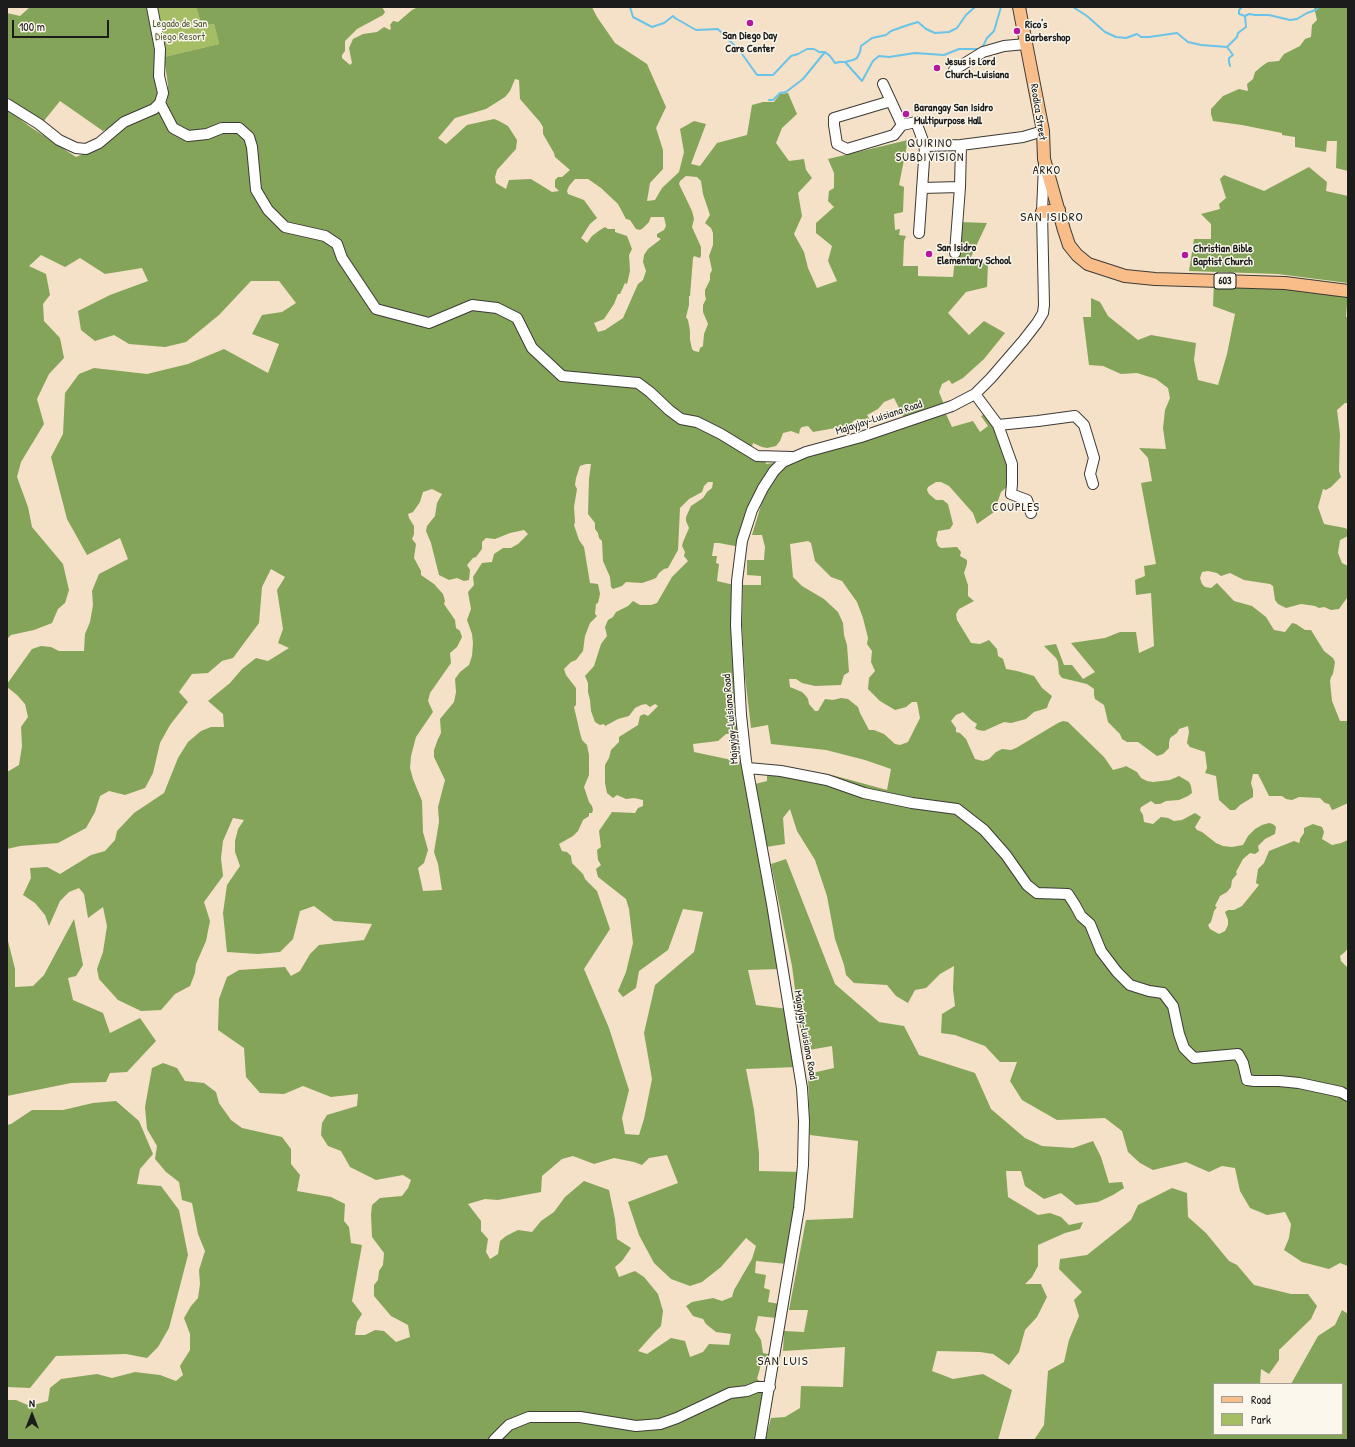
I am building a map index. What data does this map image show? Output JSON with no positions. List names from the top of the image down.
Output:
{
  "streets": {
    "main road": ["Reodica Street", "603"],
    "street": ["Majayjay-Luisiana Road"]
  },
  "crossings": [
    ["Reodica Street", "Majayjay-Luisiana Road"]
  ],
  "districts": [
    "QUIRINO SUBDIVISION",
    "ARKO",
    "SAN ISIDRO",
    "COUPLES",
    "SAN LUIS"
  ],
  "parks": ["Legado de San Diego Resort"],
  "places": [
    "San Diego Day Care Center",
    "Rico's Barbershop",
    "Jesus is Lord Church-Luisiana",
    "Barangay San Isidro Multipurpose Hall",
    "San Isidro Elementary School",
    "Christian Bible Baptist Church"
  ],
  "legend": ["Road", "Park"],
  "scale_bar": "100 m",
  "north": "top"
}
